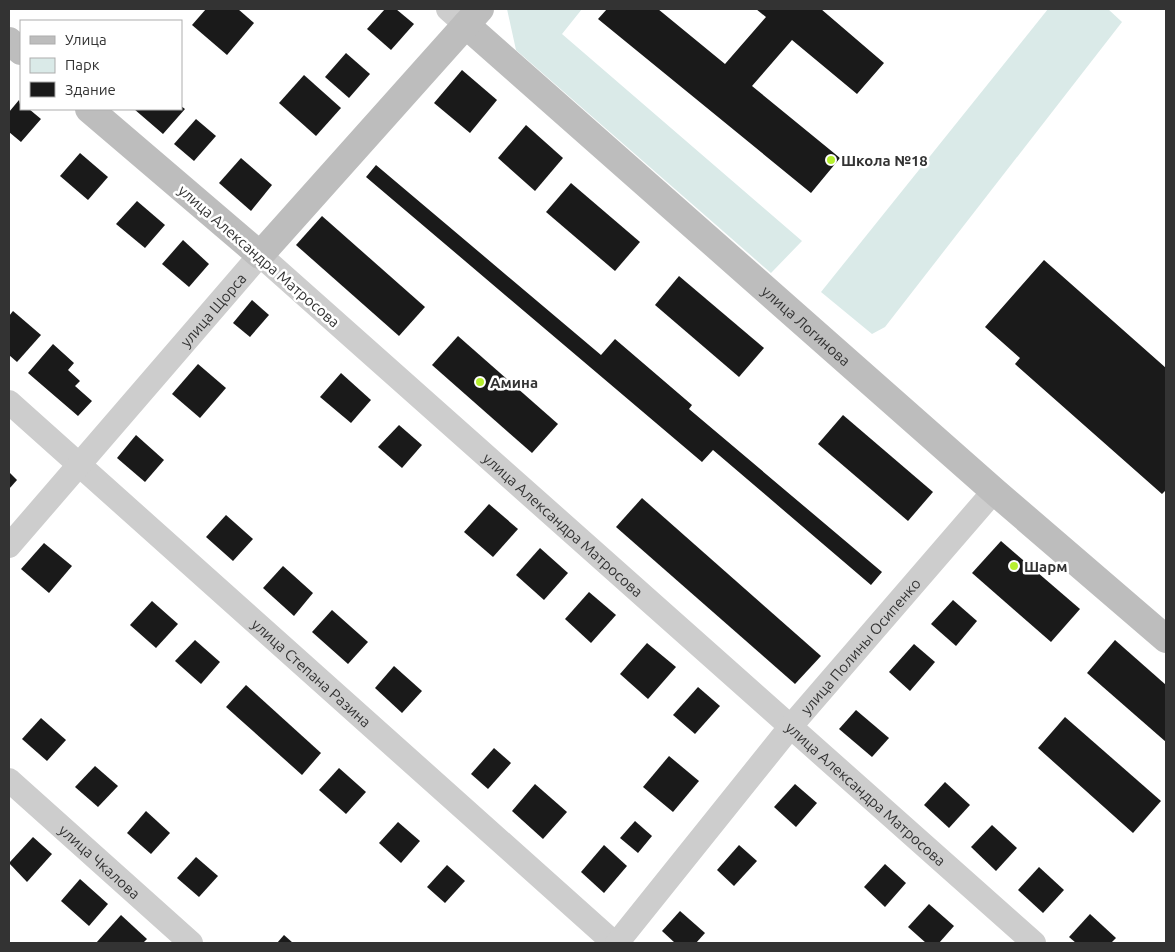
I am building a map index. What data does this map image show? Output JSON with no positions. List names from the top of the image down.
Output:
{
  "streets": {
    "street": [
      "улица Александра Матросова",
      "улица Щорса",
      "улица Логинова",
      "улица Полины Осипенко",
      "улица Степана Разина",
      "улица Чкалова"
    ]
  },
  "crossings": [
    ["улица Александра Матросова", "улица Щорса"],
    ["улица Александра Матросова", "улица Полины Осипенко"],
    ["улица Щорса", "улица Логинова"],
    ["улица Щорса", "улица Степана Разина"],
    ["улица Логинова", "улица Полины Осипенко"],
    ["улица Полины Осипенко", "улица Степана Разина"]
  ],
  "places": ["Школа №18", "Амина", "Шарм"],
  "legend": ["Улица", "Парк", "Здание"]
}
